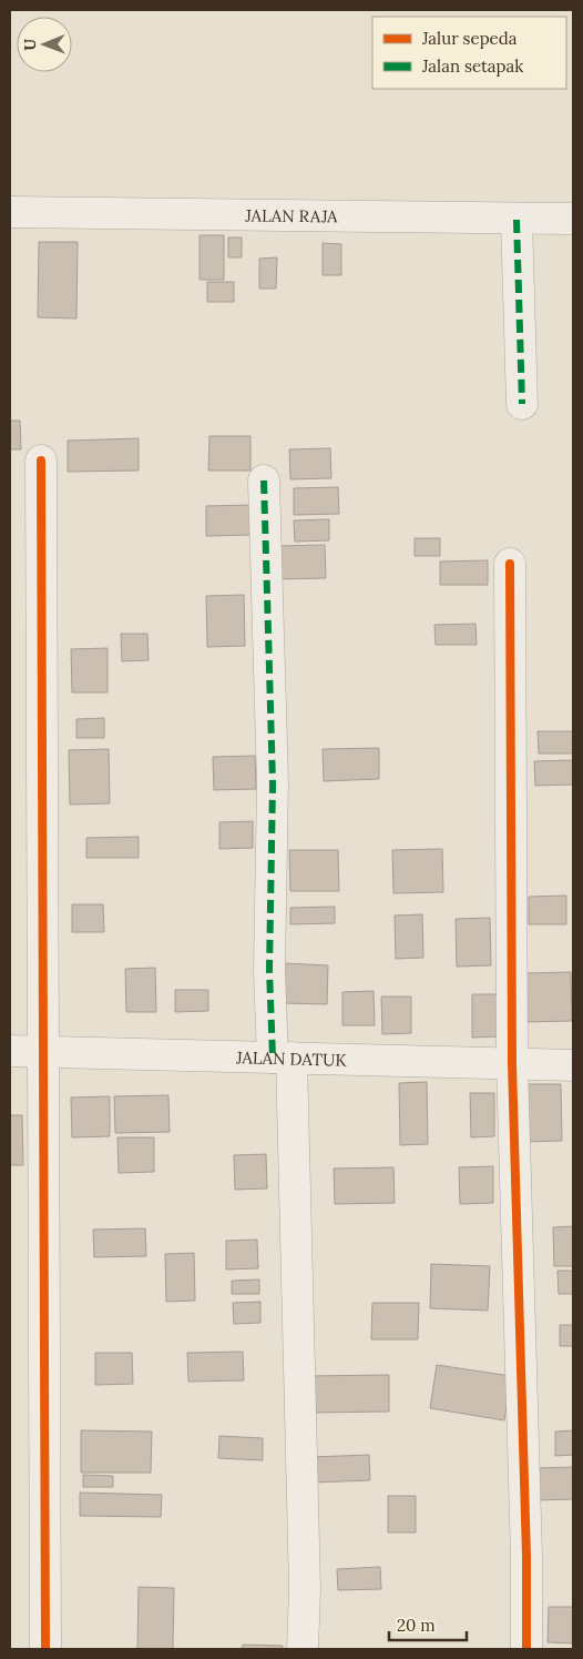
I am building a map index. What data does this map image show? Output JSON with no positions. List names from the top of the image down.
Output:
{
  "streets": {
    "street": ["JALAN RAJA", "JALAN DATUK"]
  },
  "legend": ["Jalur sepeda", "Jalan setapak"],
  "scale_bar": "20 m",
  "north": "left"
}
